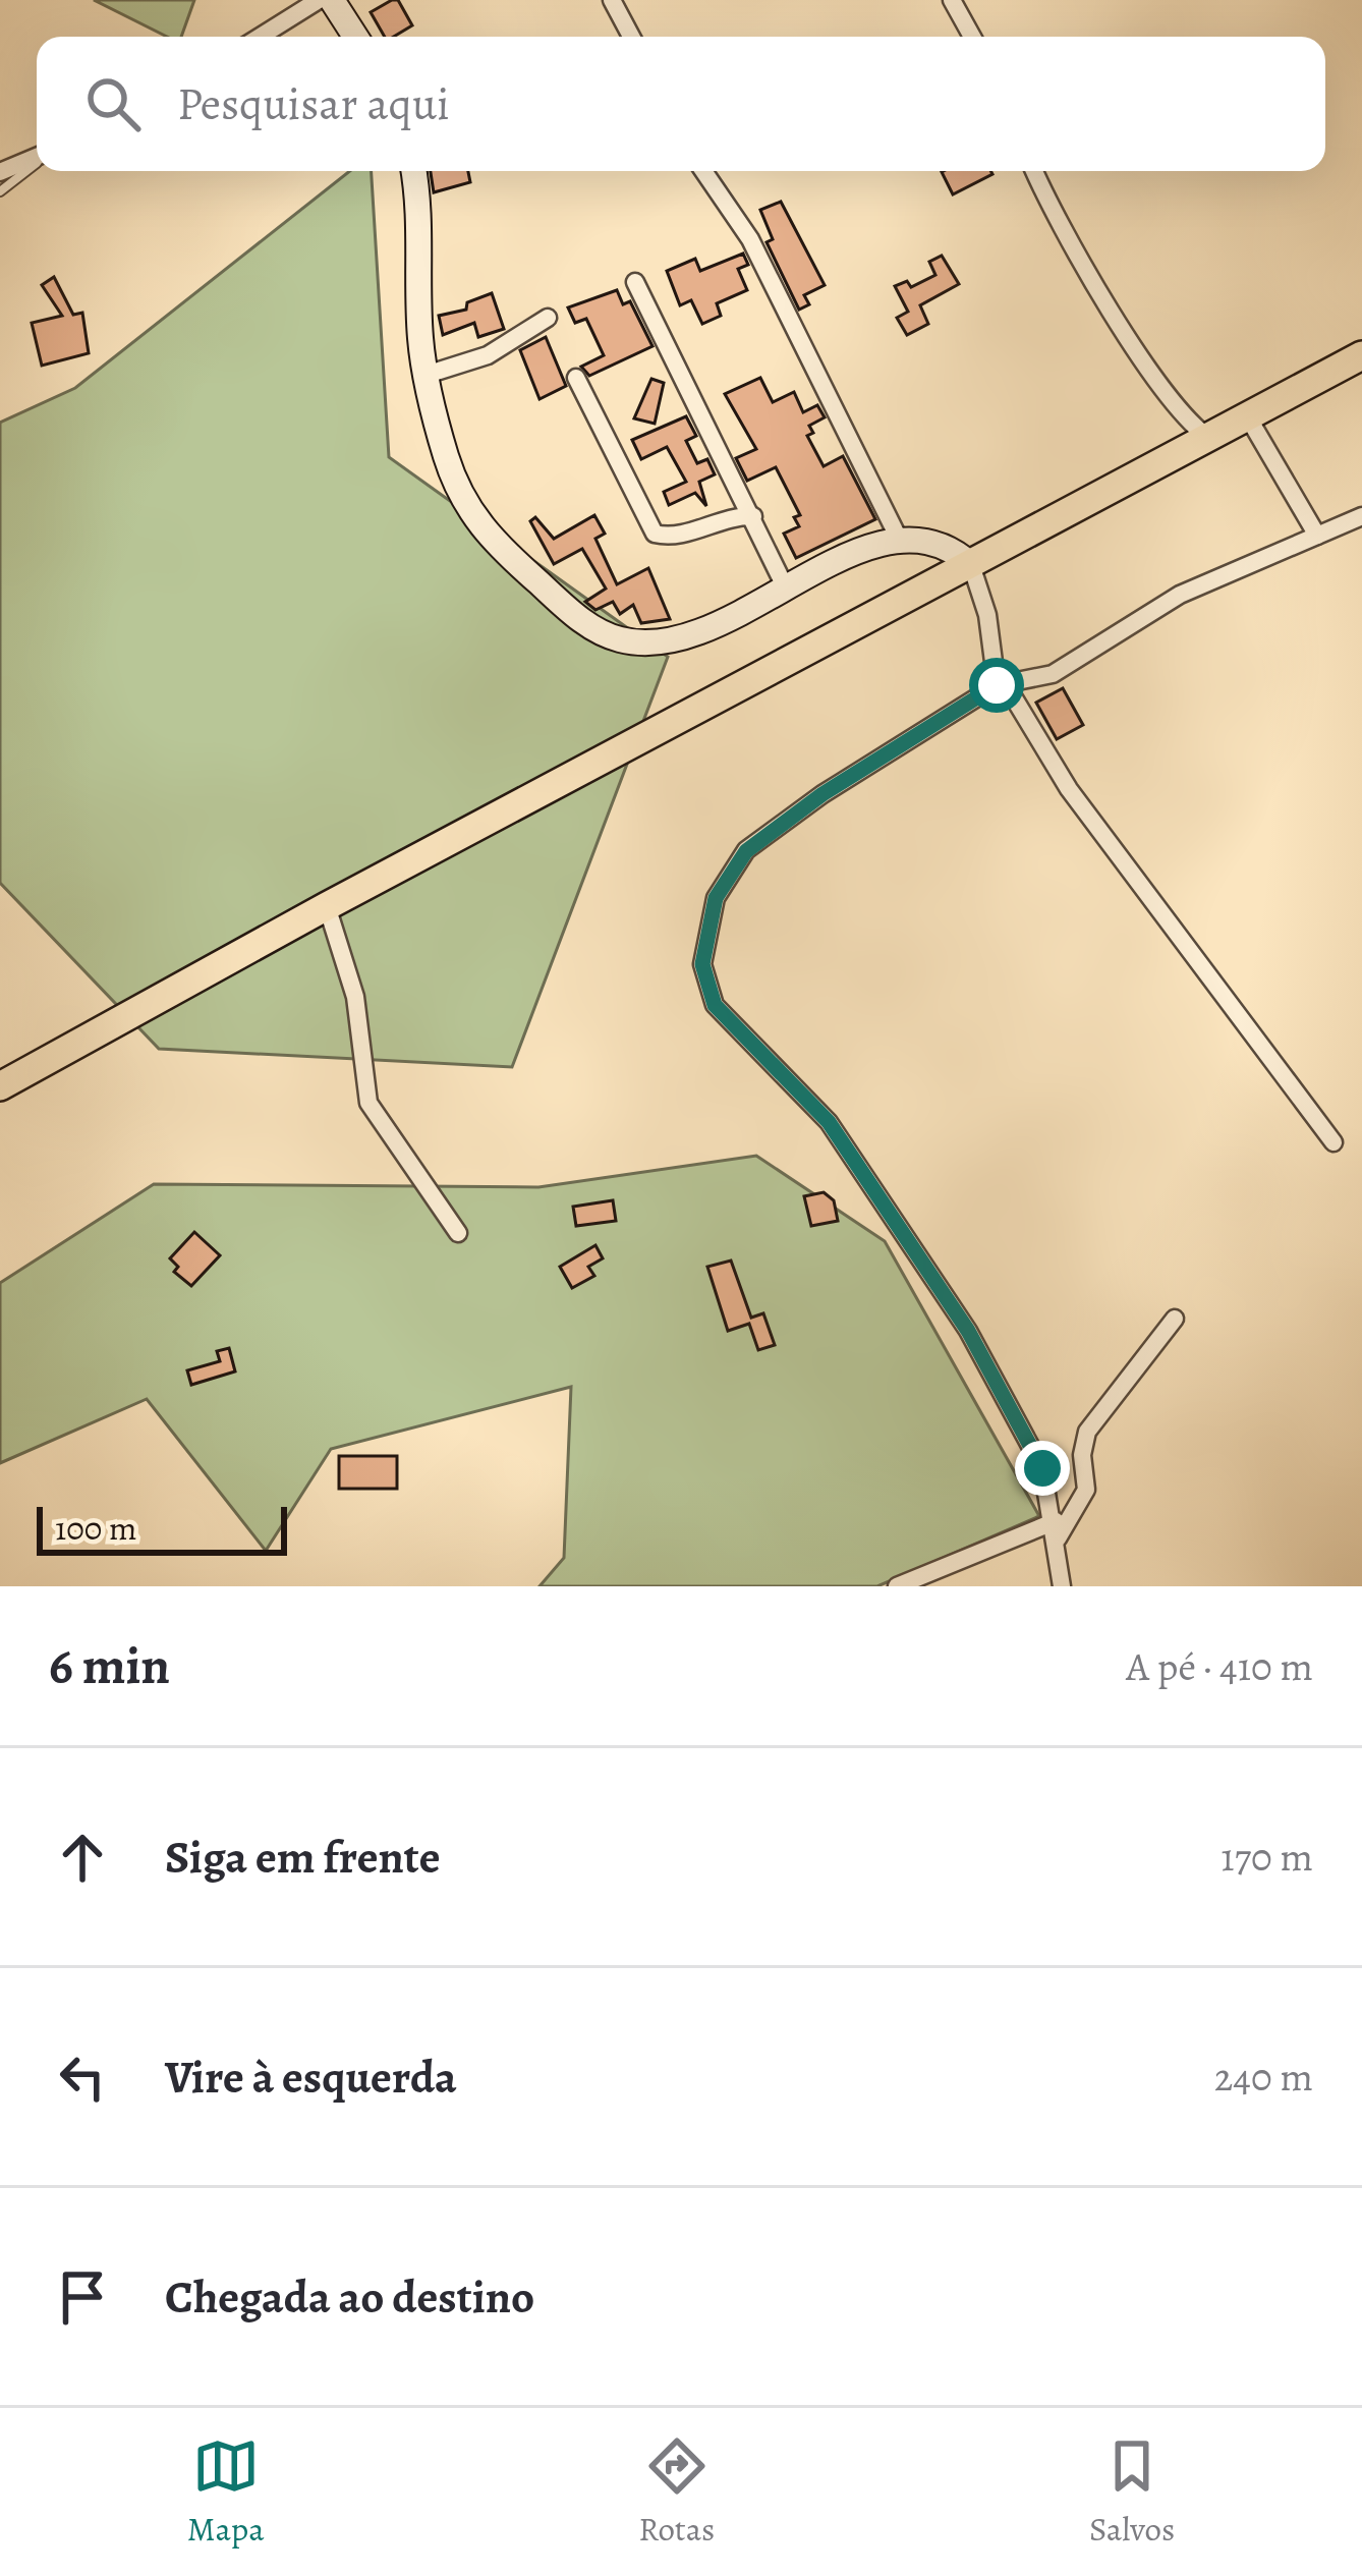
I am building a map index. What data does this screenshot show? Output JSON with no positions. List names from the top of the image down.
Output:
{
  "scale_bar": "100 m",
  "page": {
    "search": "Pesquisar aqui",
    "scale": "100 m",
    "heading": ["6 min", "A pé · 410 m"],
    "list": [
      ["Siga em frente", "170 m"],
      ["Vire à esquerda", "240 m"],
      "Chegada ao destino"
    ],
    "nav": ["Mapa", "Rotas", "Salvos"]
  }
}
